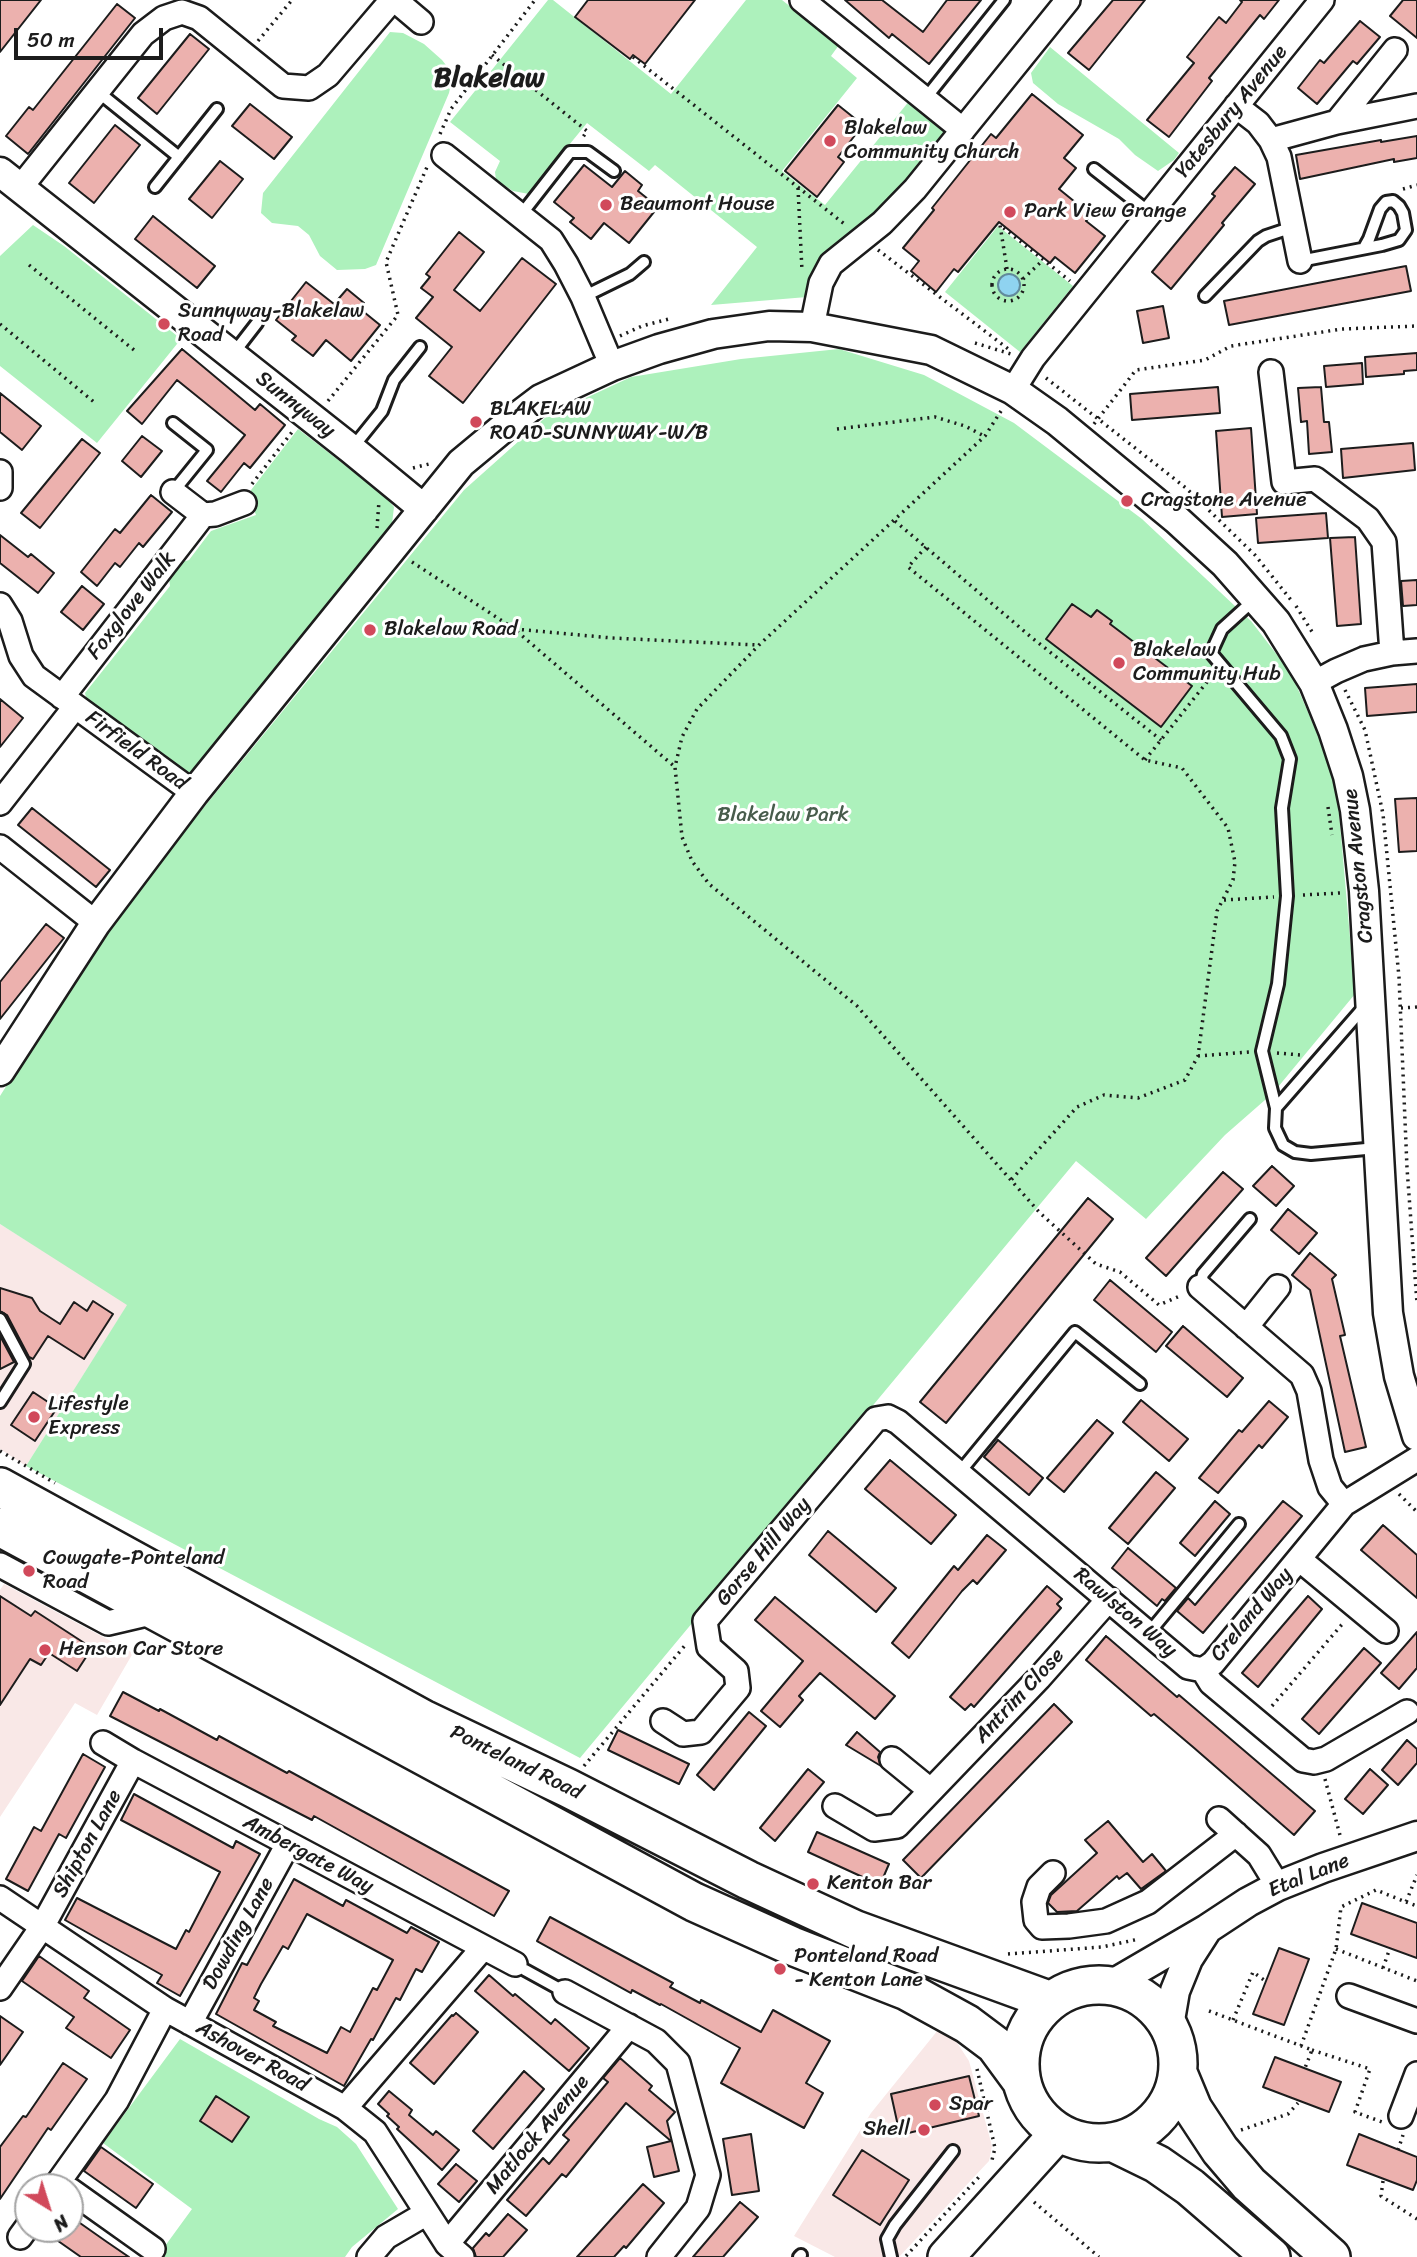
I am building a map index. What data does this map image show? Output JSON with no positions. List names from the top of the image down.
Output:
{
  "streets": {
    "highway": ["Ponteland Road"],
    "street": [
      "Yatesbury Avenue",
      "Sunnyway",
      "Foxglove Walk",
      "Firfield Road",
      "Cragston Avenue",
      "Gorse Hill Way",
      "Rawlston Way",
      "Creland Way",
      "Antrim Close",
      "Shipton Lane",
      "Ambergate Way",
      "Etal Lane",
      "Dowding Lane",
      "Ashover Road",
      "Matlock Avenue"
    ]
  },
  "crossings": [
    ["Yatesbury Avenue", "Cragston Avenue"],
    ["Foxglove Walk", "Firfield Road"],
    ["Gorse Hill Way", "Rawlston Way"],
    ["Rawlston Way", "Creland Way"],
    ["Rawlston Way", "Antrim Close"],
    ["Ponteland Road", "Etal Lane"],
    ["Shipton Lane", "Ambergate Way"],
    ["Shipton Lane", "Ashover Road"],
    ["Ambergate Way", "Dowding Lane"],
    ["Ambergate Way", "Matlock Avenue"],
    ["Dowding Lane", "Ashover Road"],
    ["Ashover Road", "Matlock Avenue"]
  ],
  "districts": ["Blakelaw"],
  "parks": ["Blakelaw Park"],
  "places": [
    "Blakelaw Community Church",
    "Beaumont House",
    "Park View Grange",
    "Sunnyway-Blakelaw Road",
    "BLAKELAW ROAD-SUNNYWAY-W/B",
    "Cragstone Avenue",
    "Blakelaw Road",
    "Blakelaw Community Hub",
    "Lifestyle Express",
    "Cowgate-Ponteland Road",
    "Henson Car Store",
    "Kenton Bar",
    "Ponteland Road - Kenton Lane",
    "Spar",
    "Shell"
  ],
  "scale_bar": "50 m",
  "north": "bottom right"
}
